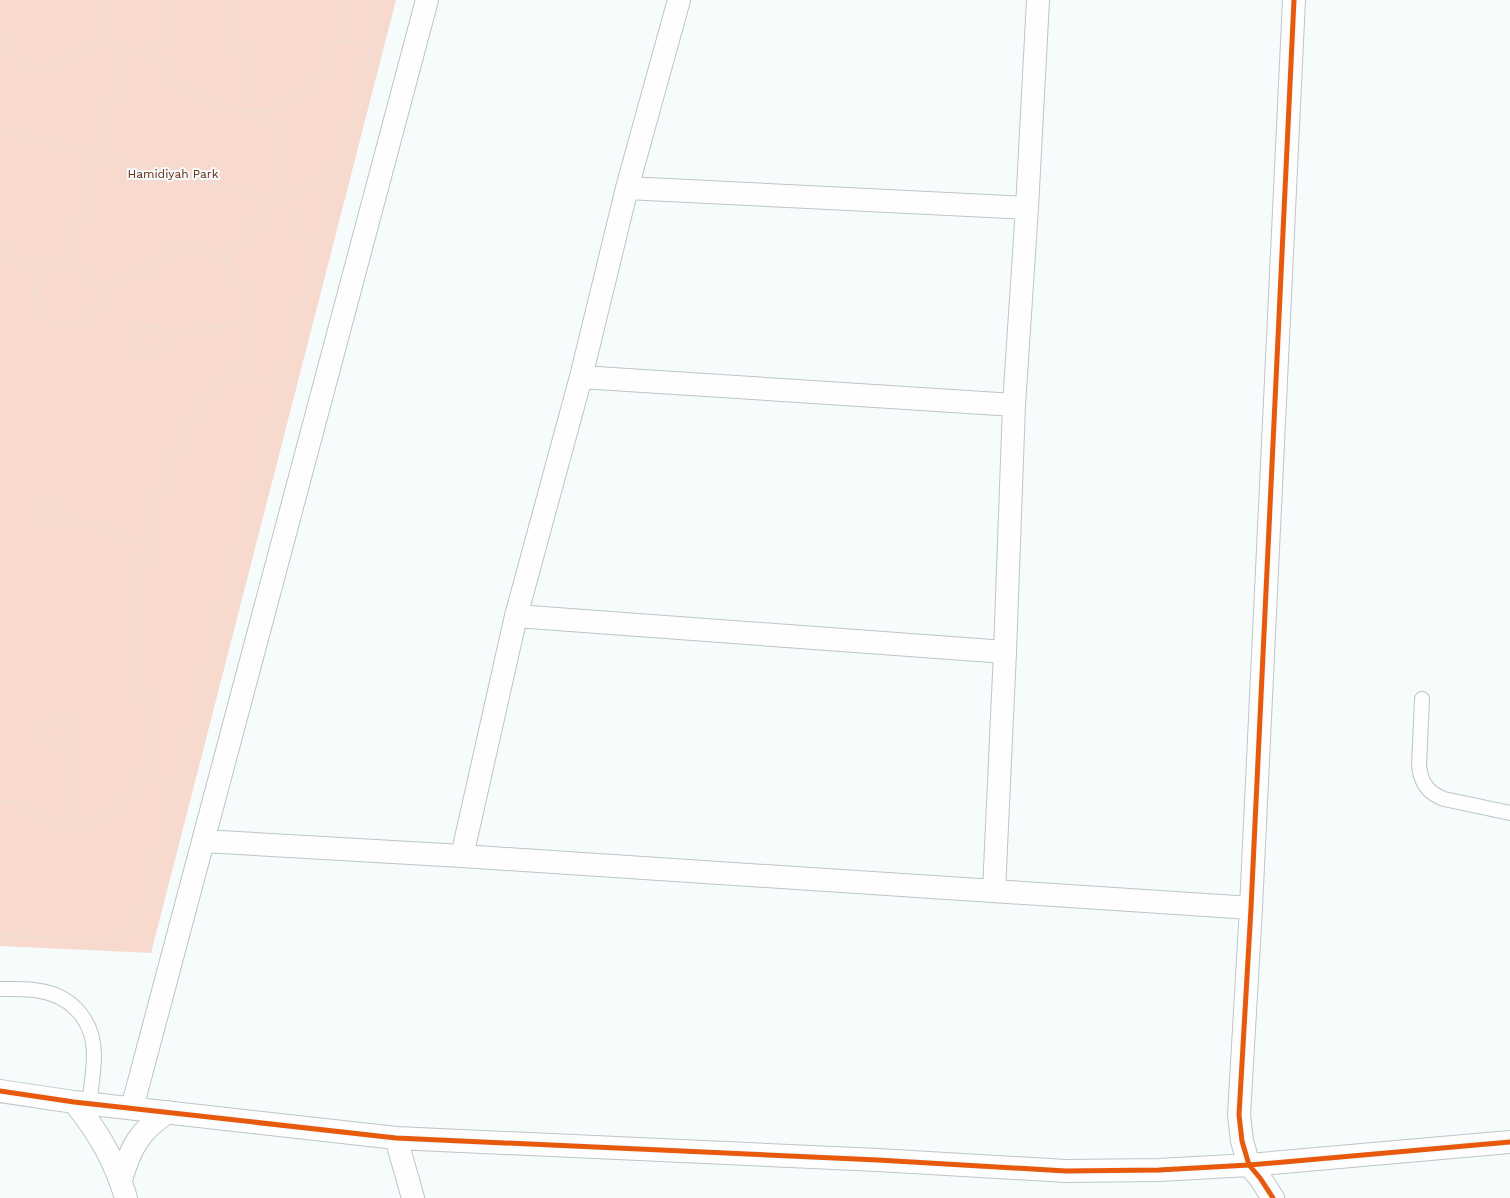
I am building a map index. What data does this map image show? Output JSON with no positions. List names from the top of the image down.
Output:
{
  "parks": ["Hamidiyah Park"]
}
